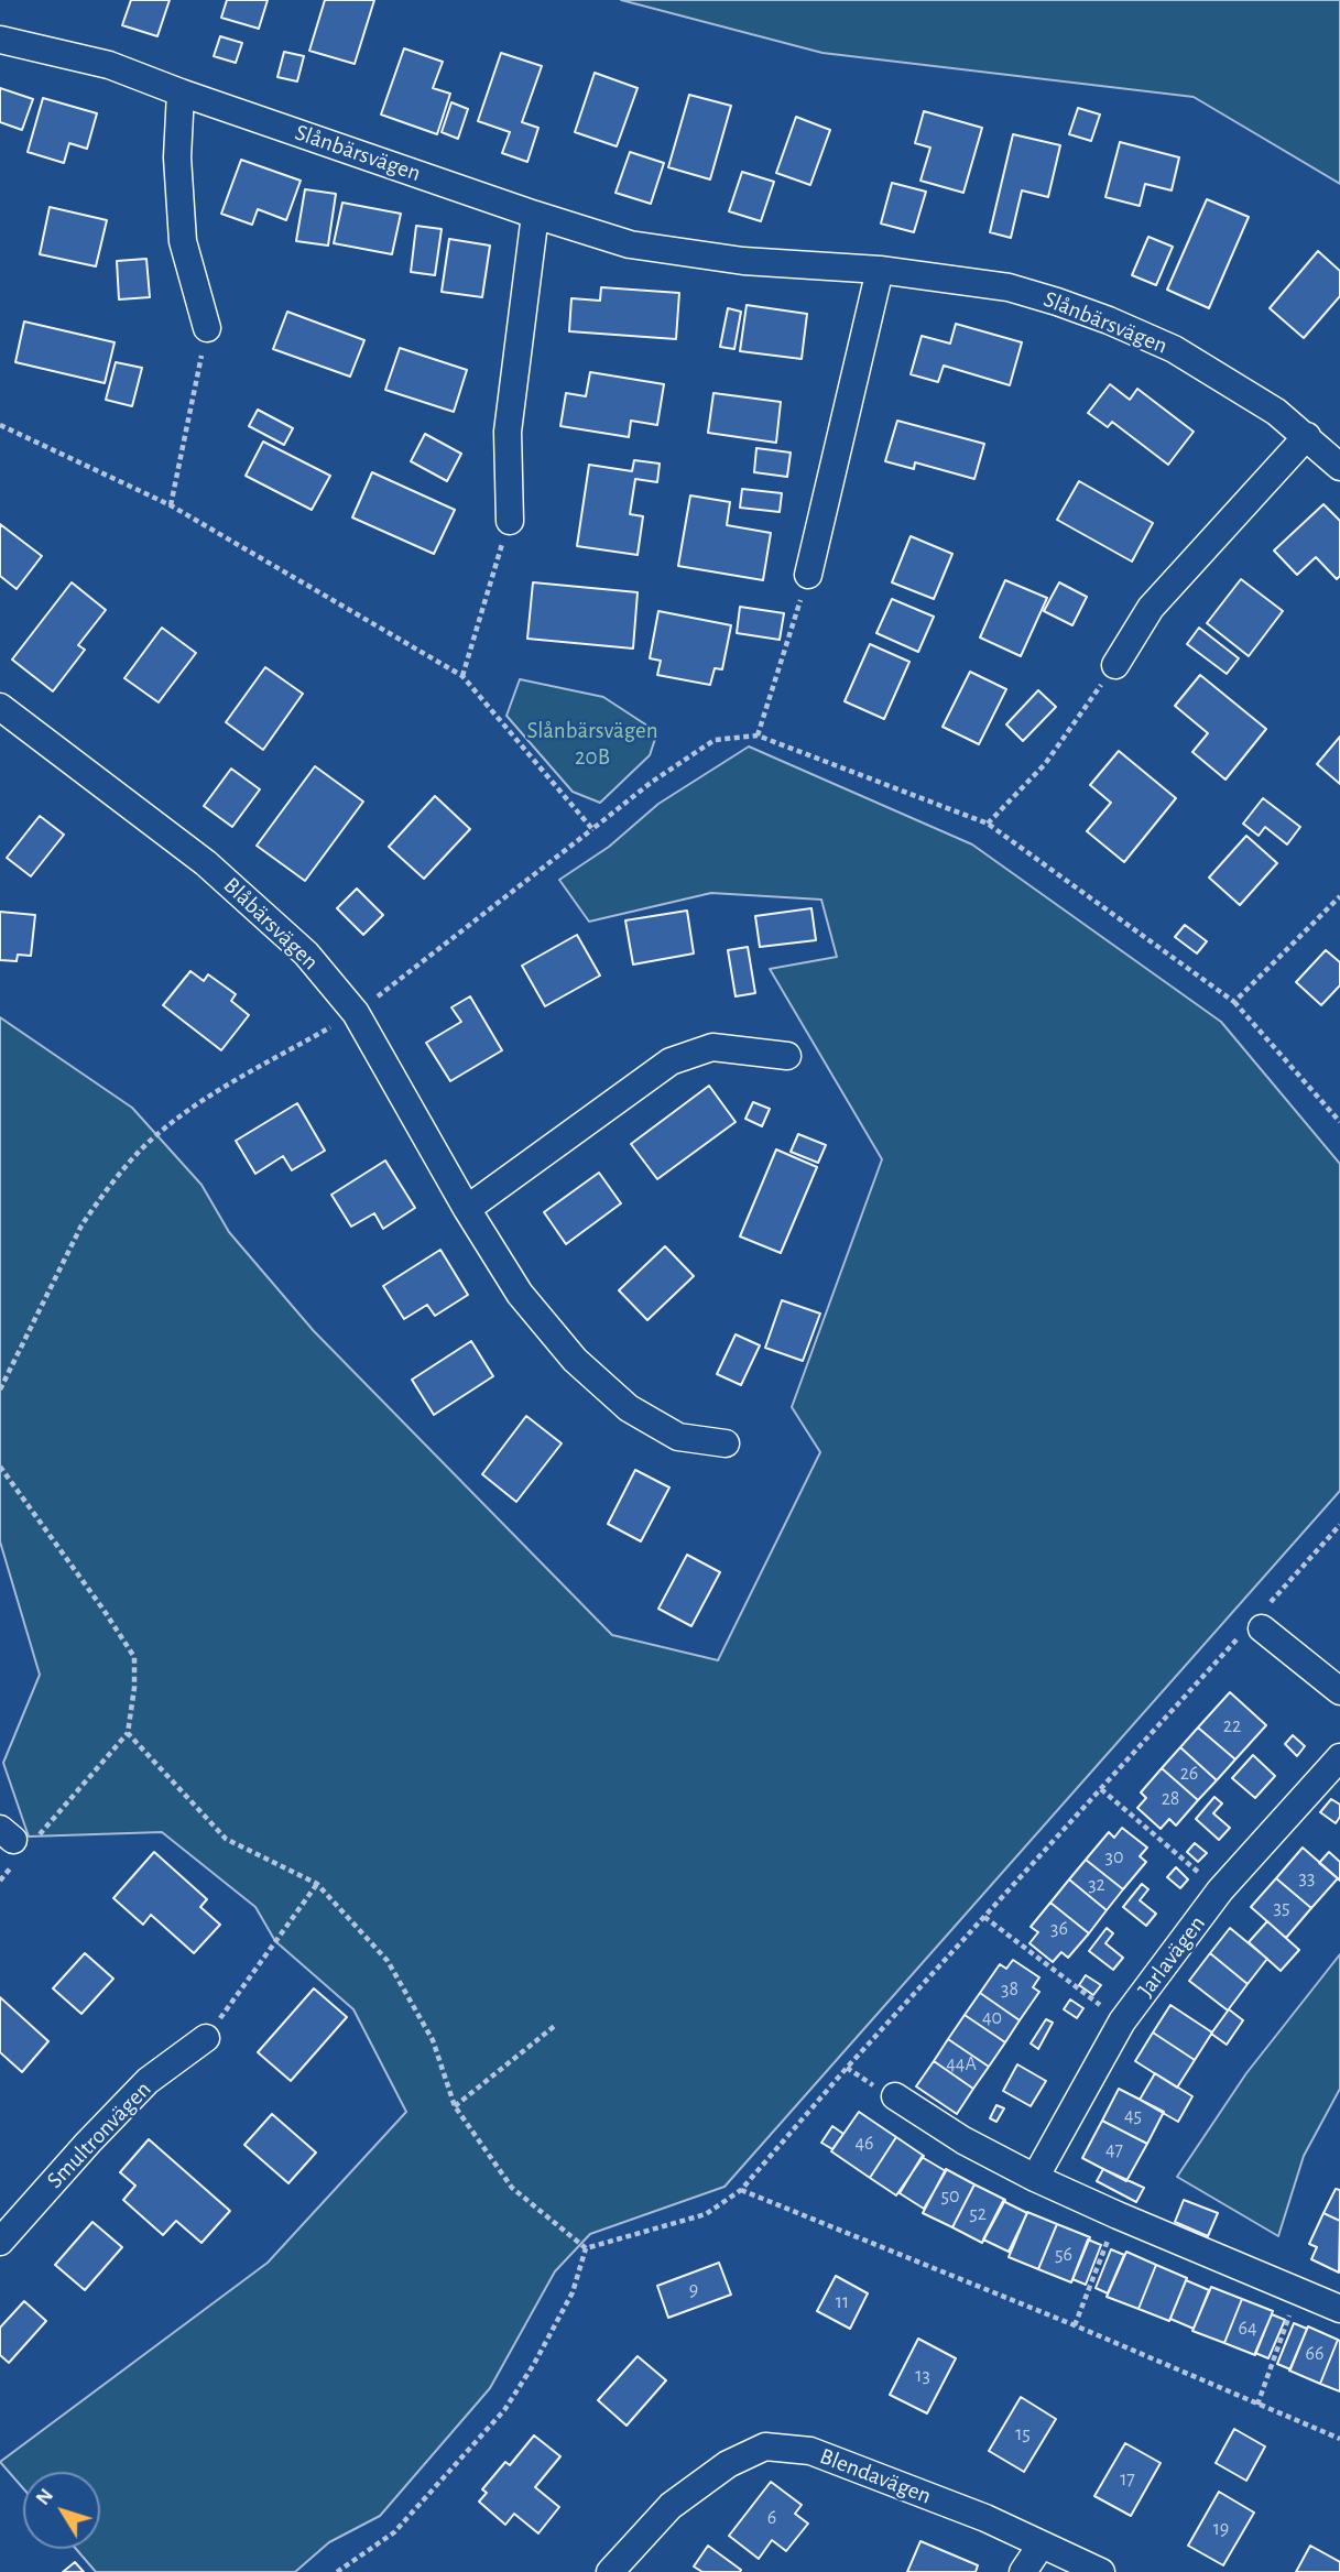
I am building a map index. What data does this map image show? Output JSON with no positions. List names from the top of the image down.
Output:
{
  "streets": {
    "street": [
      "Slånbärsvägen",
      "Blåbärsvägen",
      "Jarlavägen",
      "Smultronvägen",
      "Blendavägen"
    ]
  },
  "parks": ["Slånbärsvägen 20B"],
  "house_numbers": [
    "22",
    "26",
    "28",
    "30",
    "33",
    "32",
    "35",
    "36",
    "38",
    "40",
    "44A",
    "45",
    "46",
    "47",
    "50",
    "52",
    "56",
    "9",
    "11",
    "64",
    "66",
    "13",
    "15",
    "17",
    "6",
    "19"
  ],
  "north": "top left"
}
